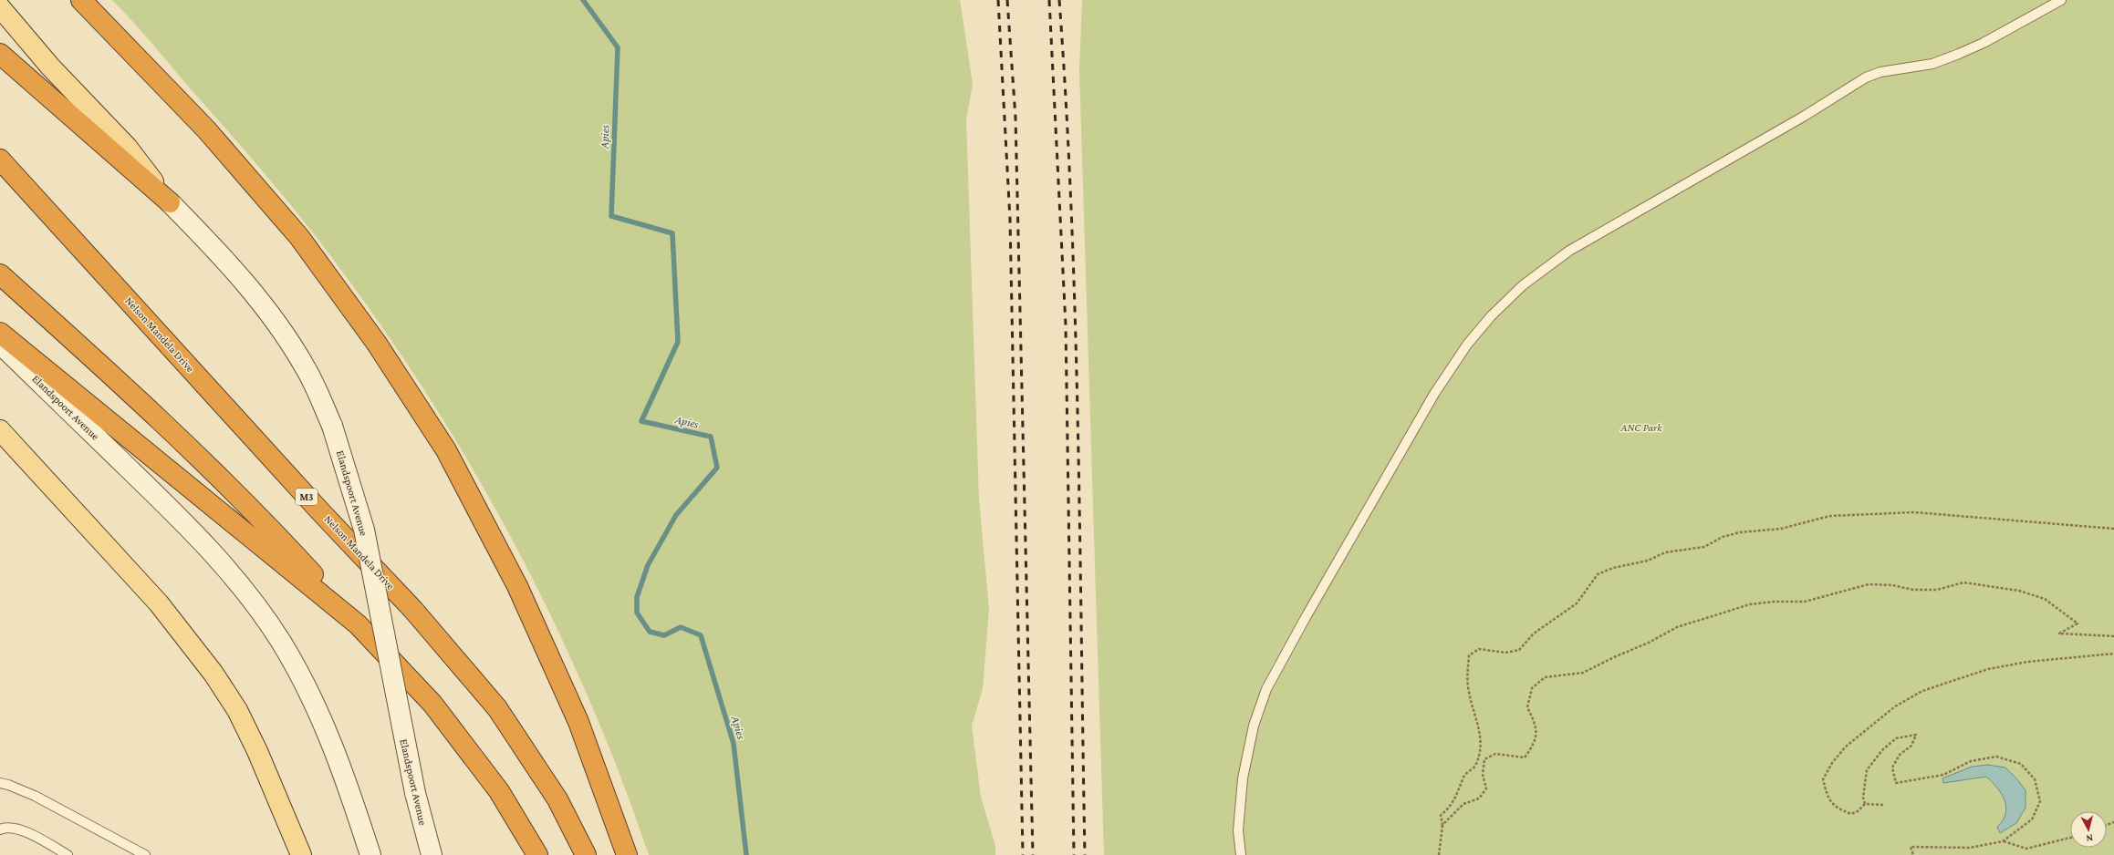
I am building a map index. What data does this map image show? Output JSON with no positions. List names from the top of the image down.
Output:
{
  "streets": {
    "highway": ["Nelson Mandela Drive", "M3"],
    "main road": ["Elandspoort Avenue"]
  },
  "water": ["Apies"],
  "parks": ["ANC Park"],
  "north": "bottom"
}
